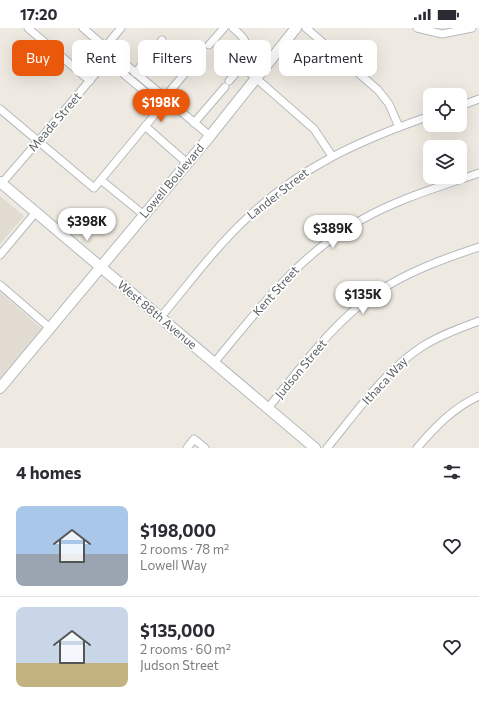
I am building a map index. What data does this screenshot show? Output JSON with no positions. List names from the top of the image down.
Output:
{
  "streets": {
    "street": [
      "Meade Street",
      "Lowell Boulevard",
      "Lander Street",
      "Kent Street",
      "West 88th Avenue",
      "Judson Street",
      "Ithaca Way"
    ]
  },
  "crossings": [
    ["Meade Street", "West 88th Avenue"],
    ["Lowell Boulevard", "West 88th Avenue"],
    ["Lander Street", "West 88th Avenue"],
    ["Kent Street", "West 88th Avenue"],
    ["West 88th Avenue", "Judson Street"]
  ],
  "page": {
    "status": "17:20",
    "chip": [
      "Buy",
      "Rent",
      "Filters",
      "New",
      "Apartment"
    ],
    "price": [
      "$198K",
      "$398K",
      "$389K",
      "$135K"
    ],
    "heading": "4 homes",
    "list": [
      {
        "name": "$198,000",
        "note": "2 rooms · 78 m² · Lowell Way"
      },
      {
        "name": "$135,000",
        "note": "2 rooms · 60 m² · Judson Street"
      }
    ]
  }
}
